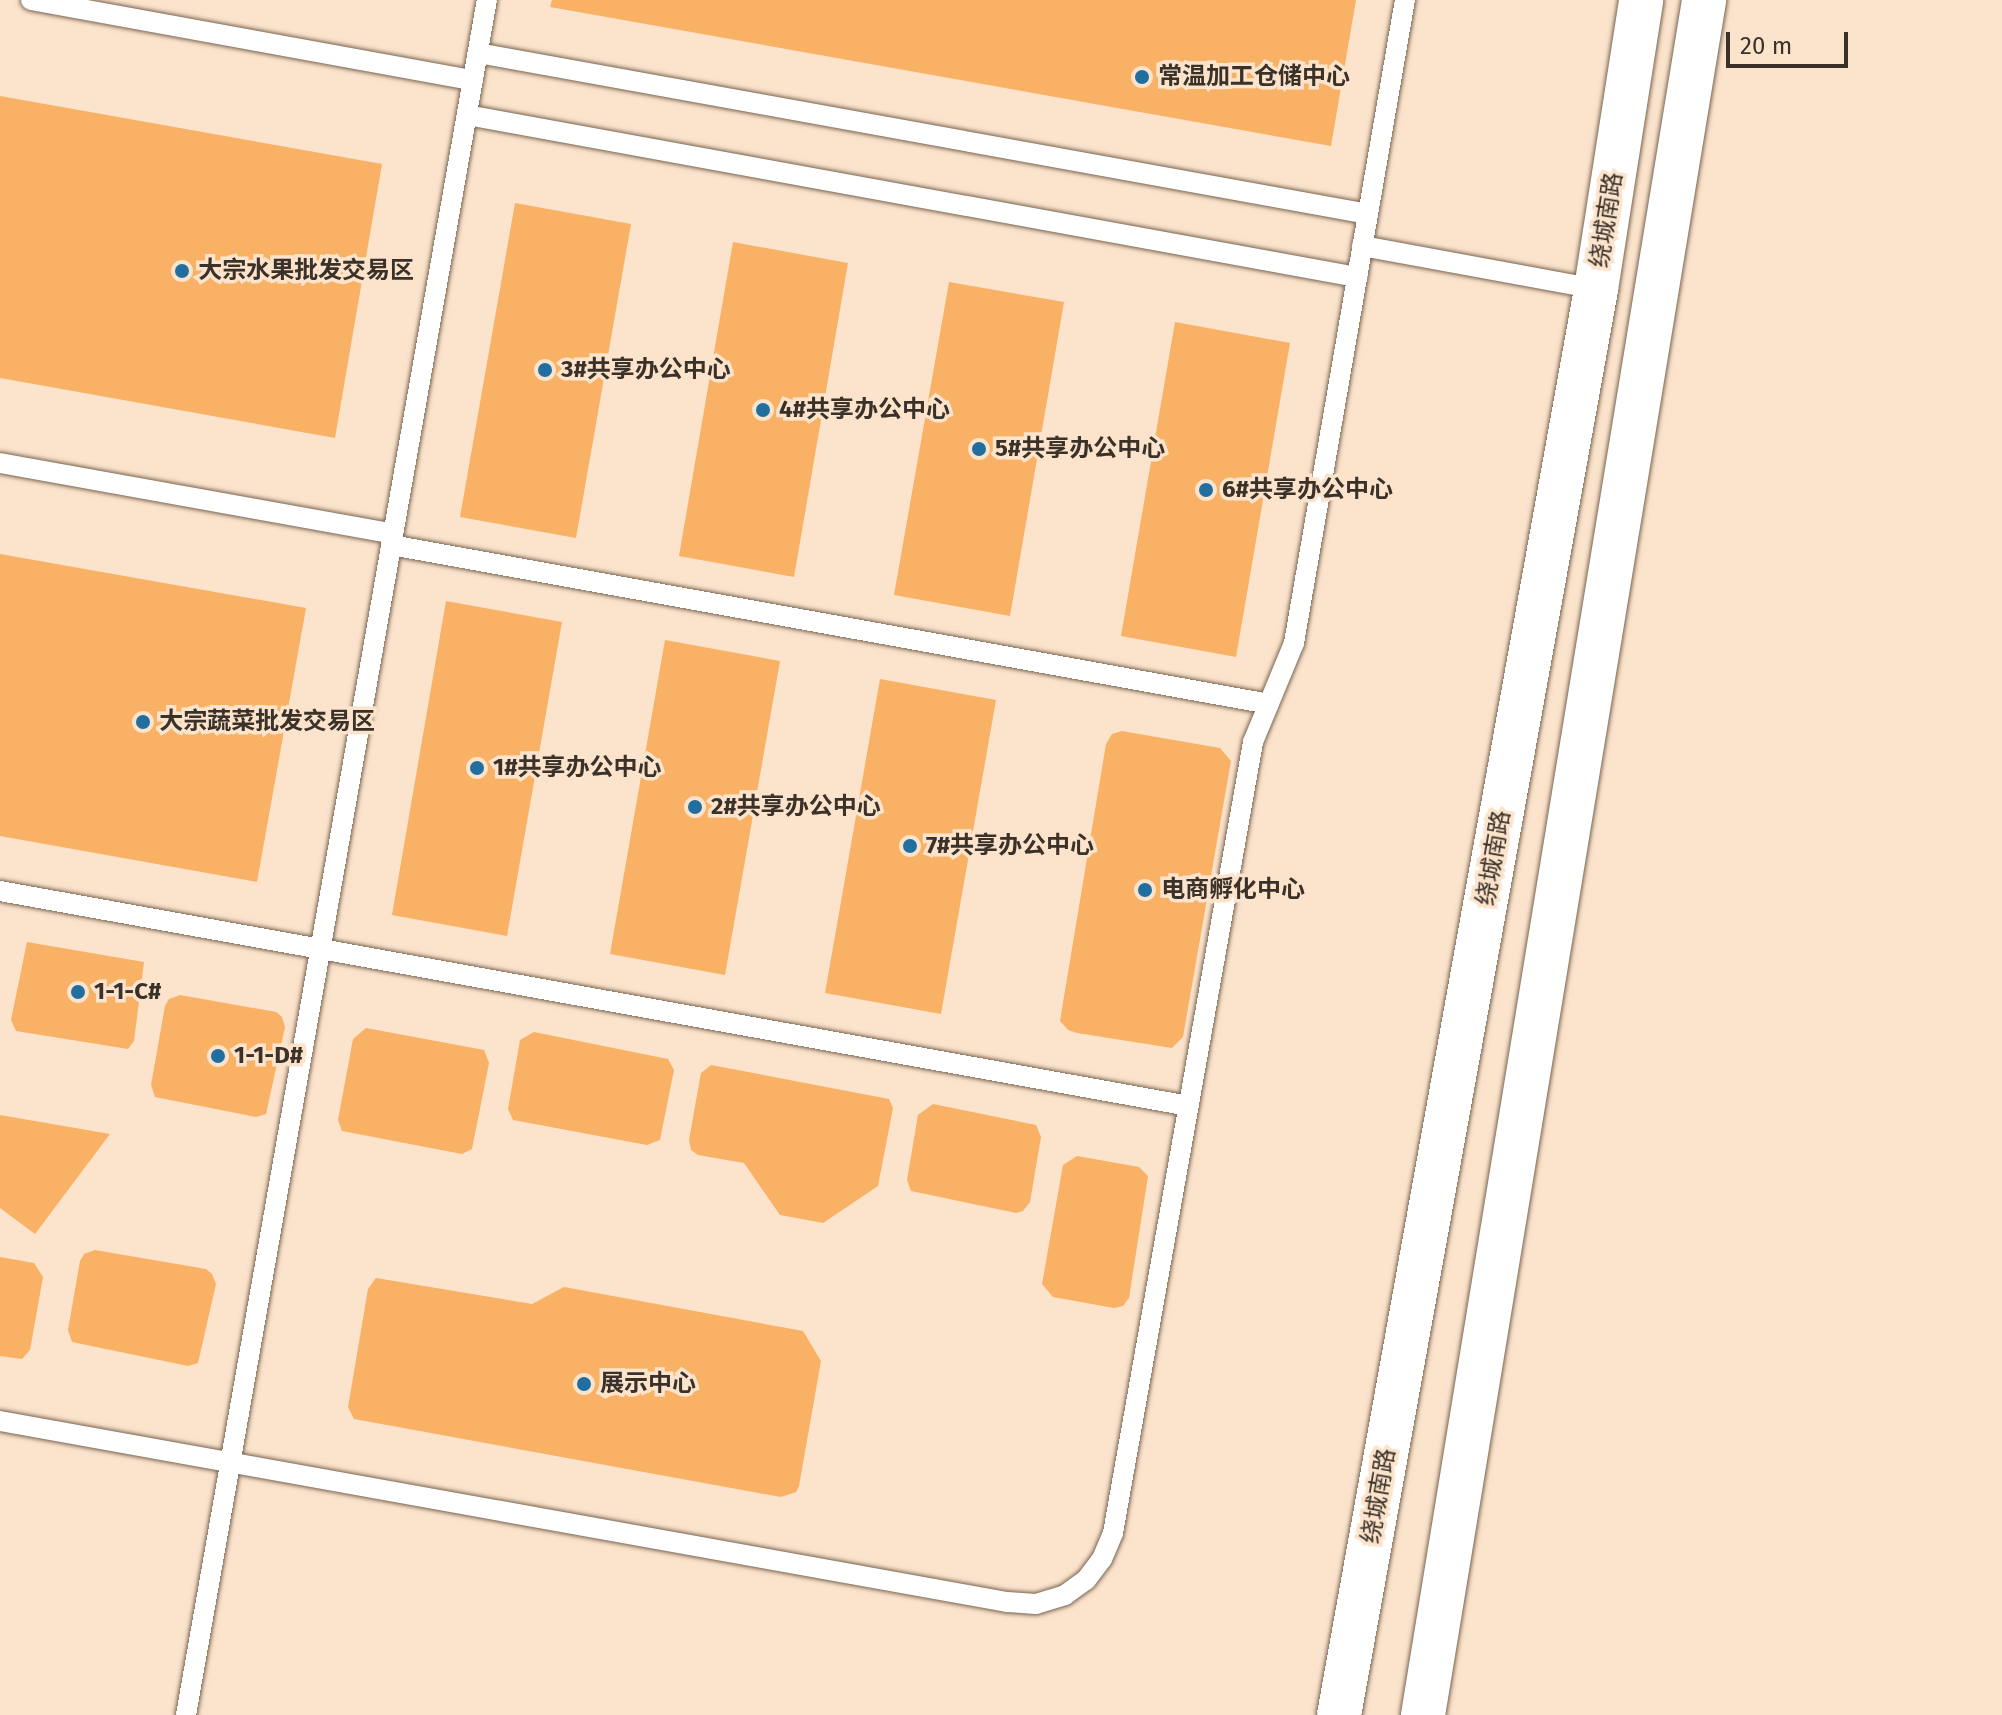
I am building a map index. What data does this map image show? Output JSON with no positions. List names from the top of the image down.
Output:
{
  "streets": {
    "highway": ["绕城南路"]
  },
  "places": [
    "常温加工仓储中心",
    "大宗水果批发交易区",
    "3#共享办公中心",
    "4#共享办公中心",
    "5#共享办公中心",
    "6#共享办公中心",
    "大宗蔬菜批发交易区",
    "1#共享办公中心",
    "2#共享办公中心",
    "7#共享办公中心",
    "电商孵化中心",
    "1-1-C#",
    "1-1-D#",
    "展示中心"
  ],
  "scale_bar": "20 m"
}
